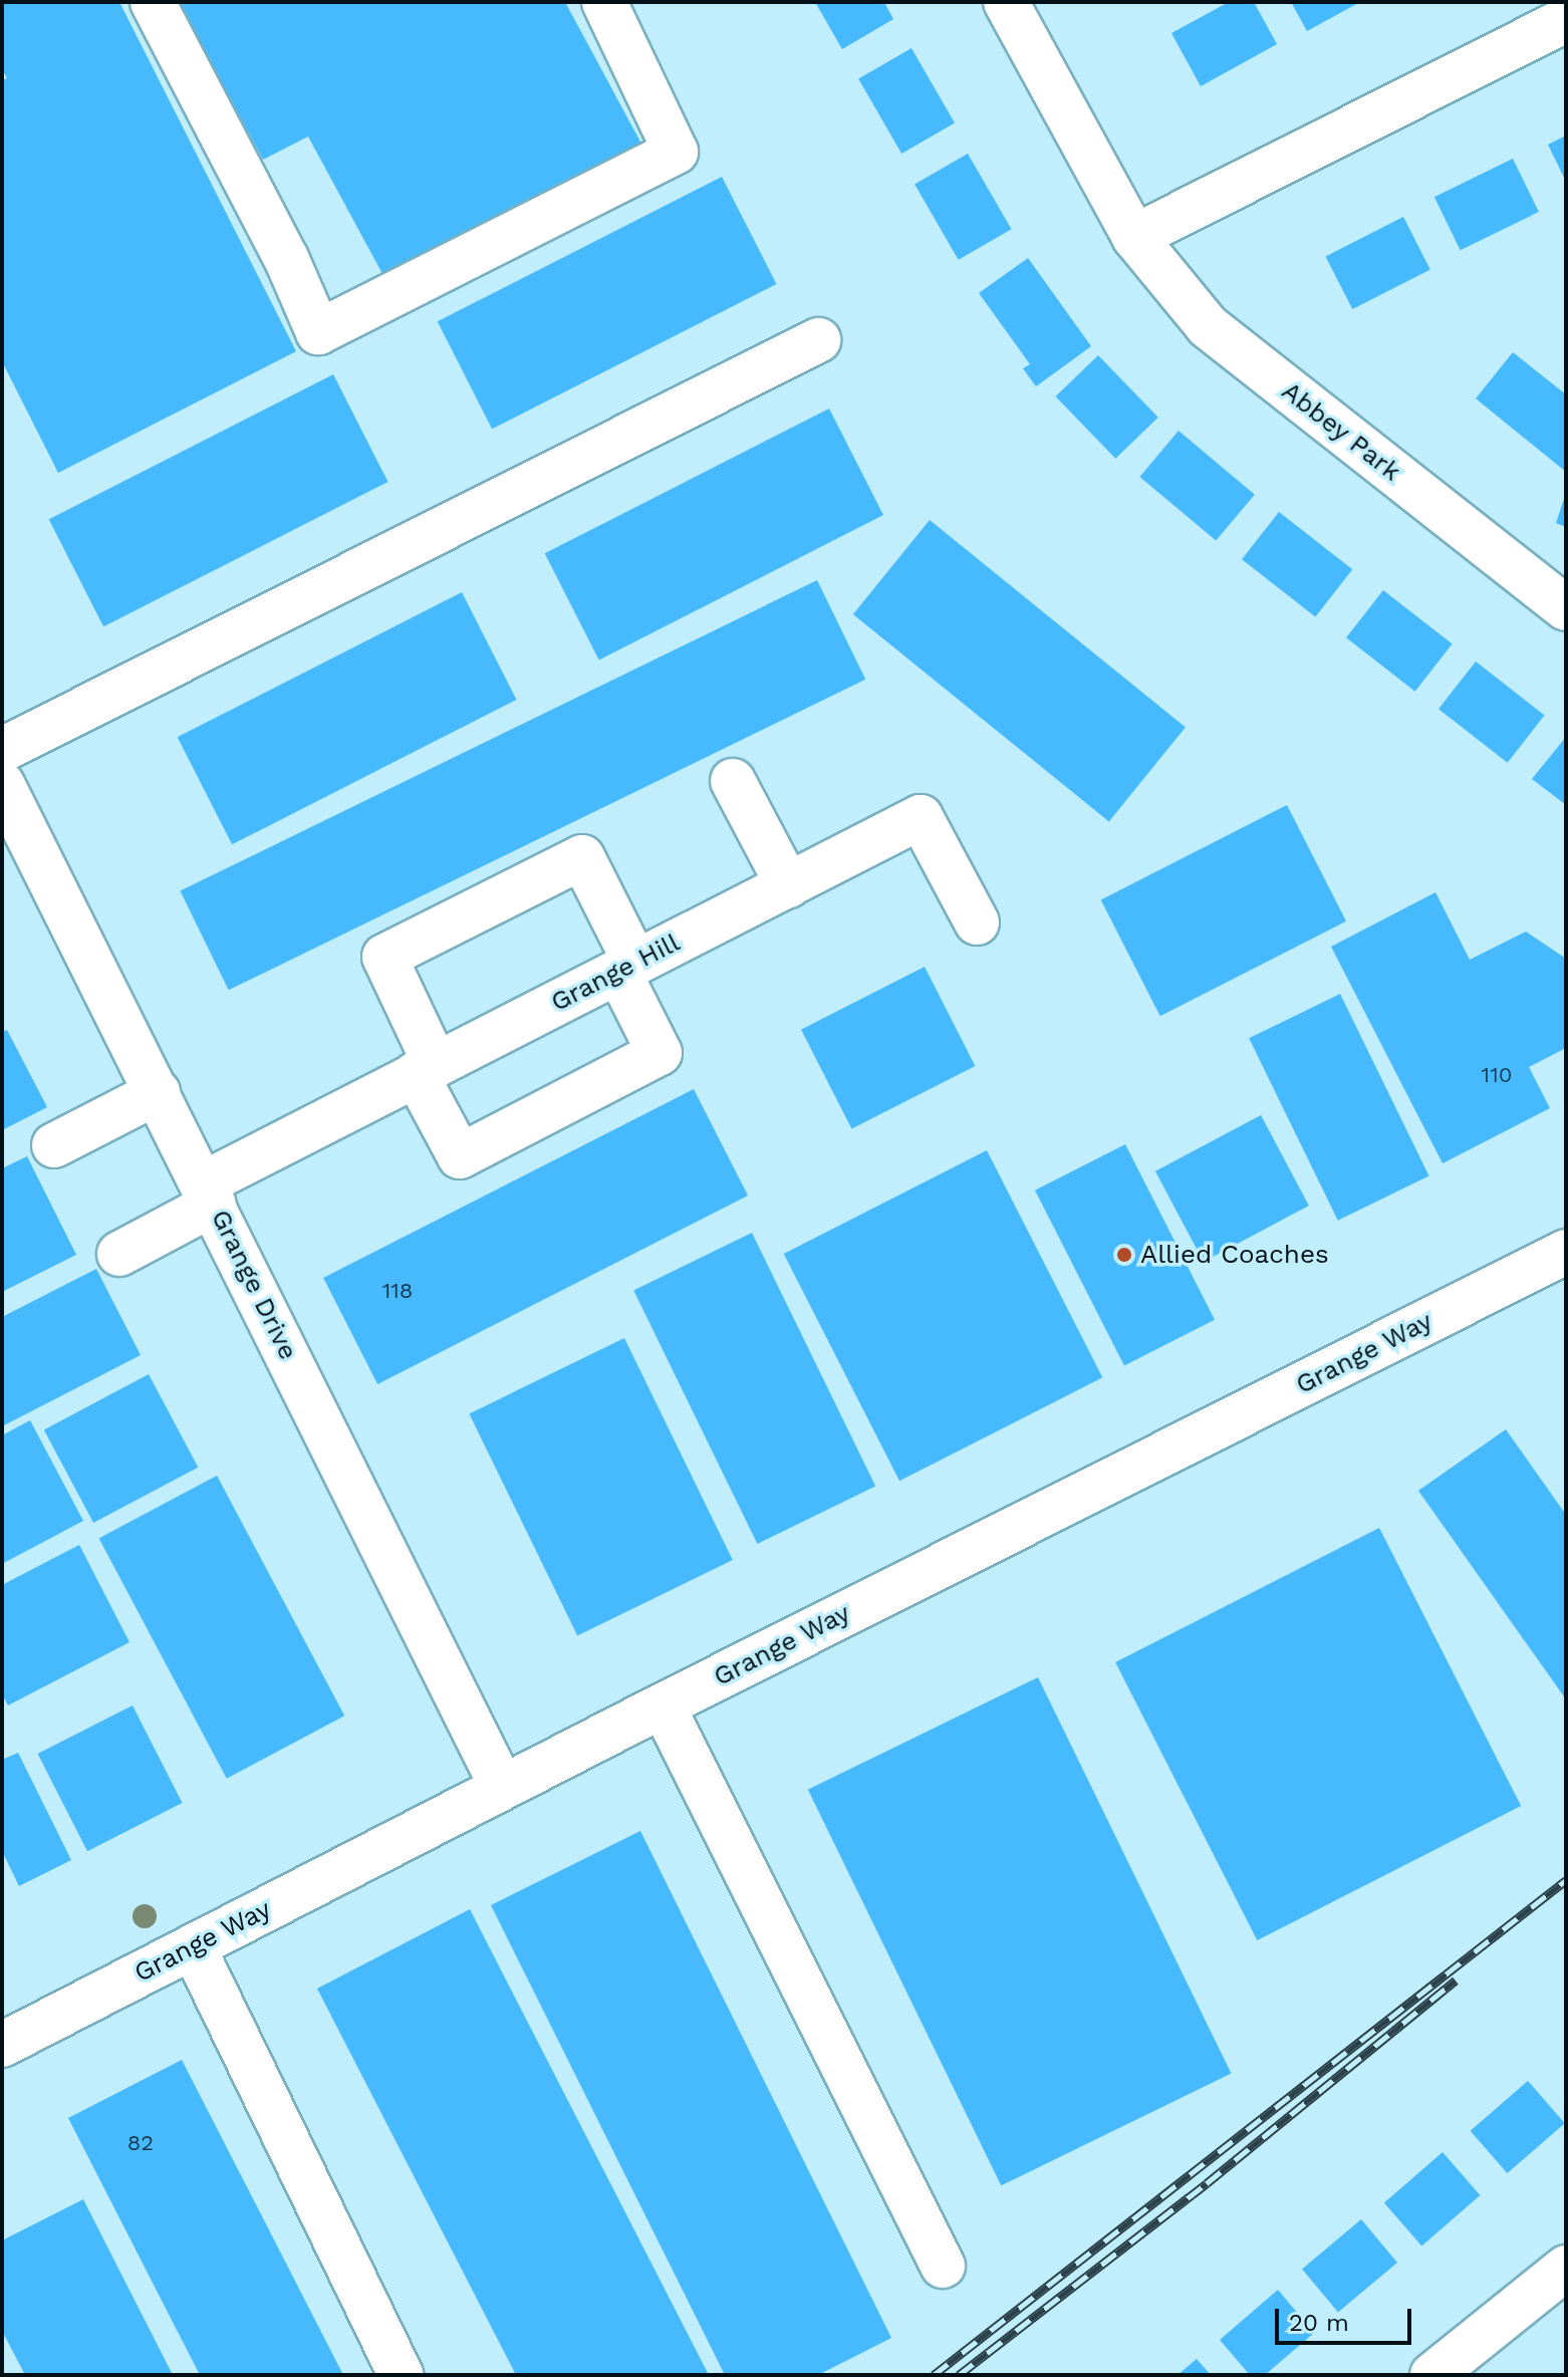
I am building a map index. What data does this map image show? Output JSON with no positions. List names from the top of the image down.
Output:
{
  "streets": {
    "street": [
      "Abbey Park",
      "Grange Hill",
      "Grange Drive",
      "Grange Way"
    ]
  },
  "crossings": [
    ["Grange Hill", "Grange Drive"],
    ["Grange Drive", "Grange Way"]
  ],
  "places": ["Allied Coaches"],
  "house_numbers": ["110", "118", "82"],
  "scale_bar": "20 m"
}
